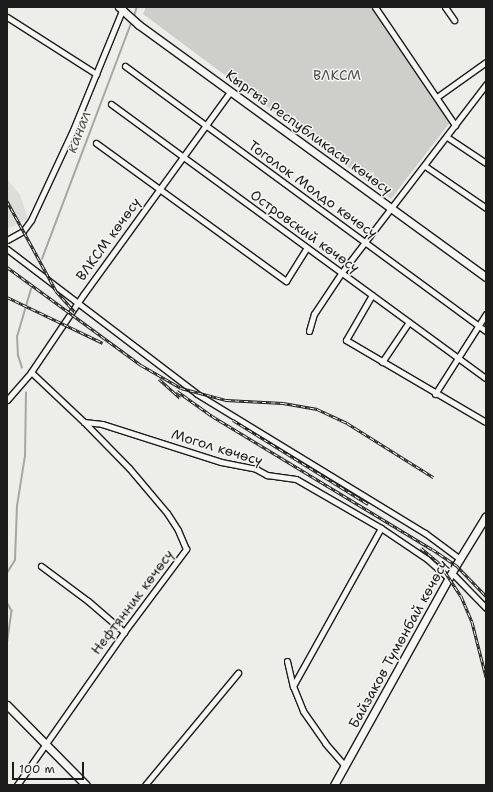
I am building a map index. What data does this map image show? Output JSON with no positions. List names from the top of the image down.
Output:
{
  "streets": {
    "main road": ["Кыргыз Республикасы көчөсү", "Байзаков Түмөнбай көчөсү"],
    "street": [
      "Тоголок Молдо көчөсү",
      "Островский көчөсү",
      "ВЛКСМ көчөсү",
      "Могол көчөсү",
      "Нефтянник көчөсү"
    ]
  },
  "crossings": [
    ["Кыргыз Республикасы көчөсү", "ВЛКСМ көчөсү"],
    ["Тоголок Молдо көчөсү", "ВЛКСМ көчөсү"],
    ["Островский көчөсү", "ВЛКСМ көчөсү"],
    ["Могол көчөсү", "Нефтянник көчөсү"],
    ["Могол көчөсү", "Байзаков Түмөнбай көчөсү"]
  ],
  "water": ["канал"],
  "parks": ["ВЛКСМ"],
  "scale_bar": "100 m"
}
